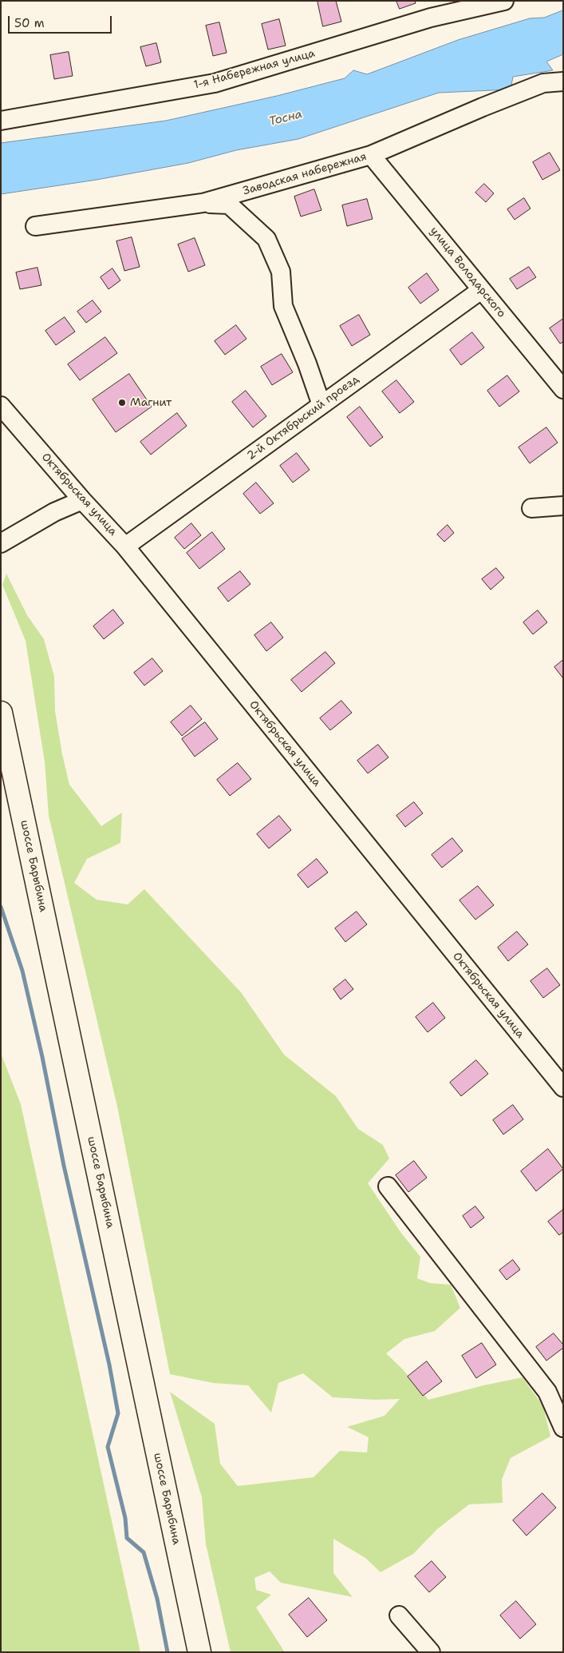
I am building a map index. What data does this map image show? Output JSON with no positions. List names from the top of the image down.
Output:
{
  "streets": {
    "main road": ["шоссе Барыбина"],
    "street": [
      "1-я Набережная улица",
      "Заводская набережная",
      "улица Володарского",
      "2-й Октябрьский проезд",
      "Октябрьская улица"
    ]
  },
  "crossings": [
    ["Заводская набережная", "улица Володарского"],
    ["улица Володарского", "2-й Октябрьский проезд"],
    ["2-й Октябрьский проезд", "Октябрьская улица"]
  ],
  "water": ["Тосна"],
  "places": ["Магнит"],
  "scale_bar": "50 m"
}
